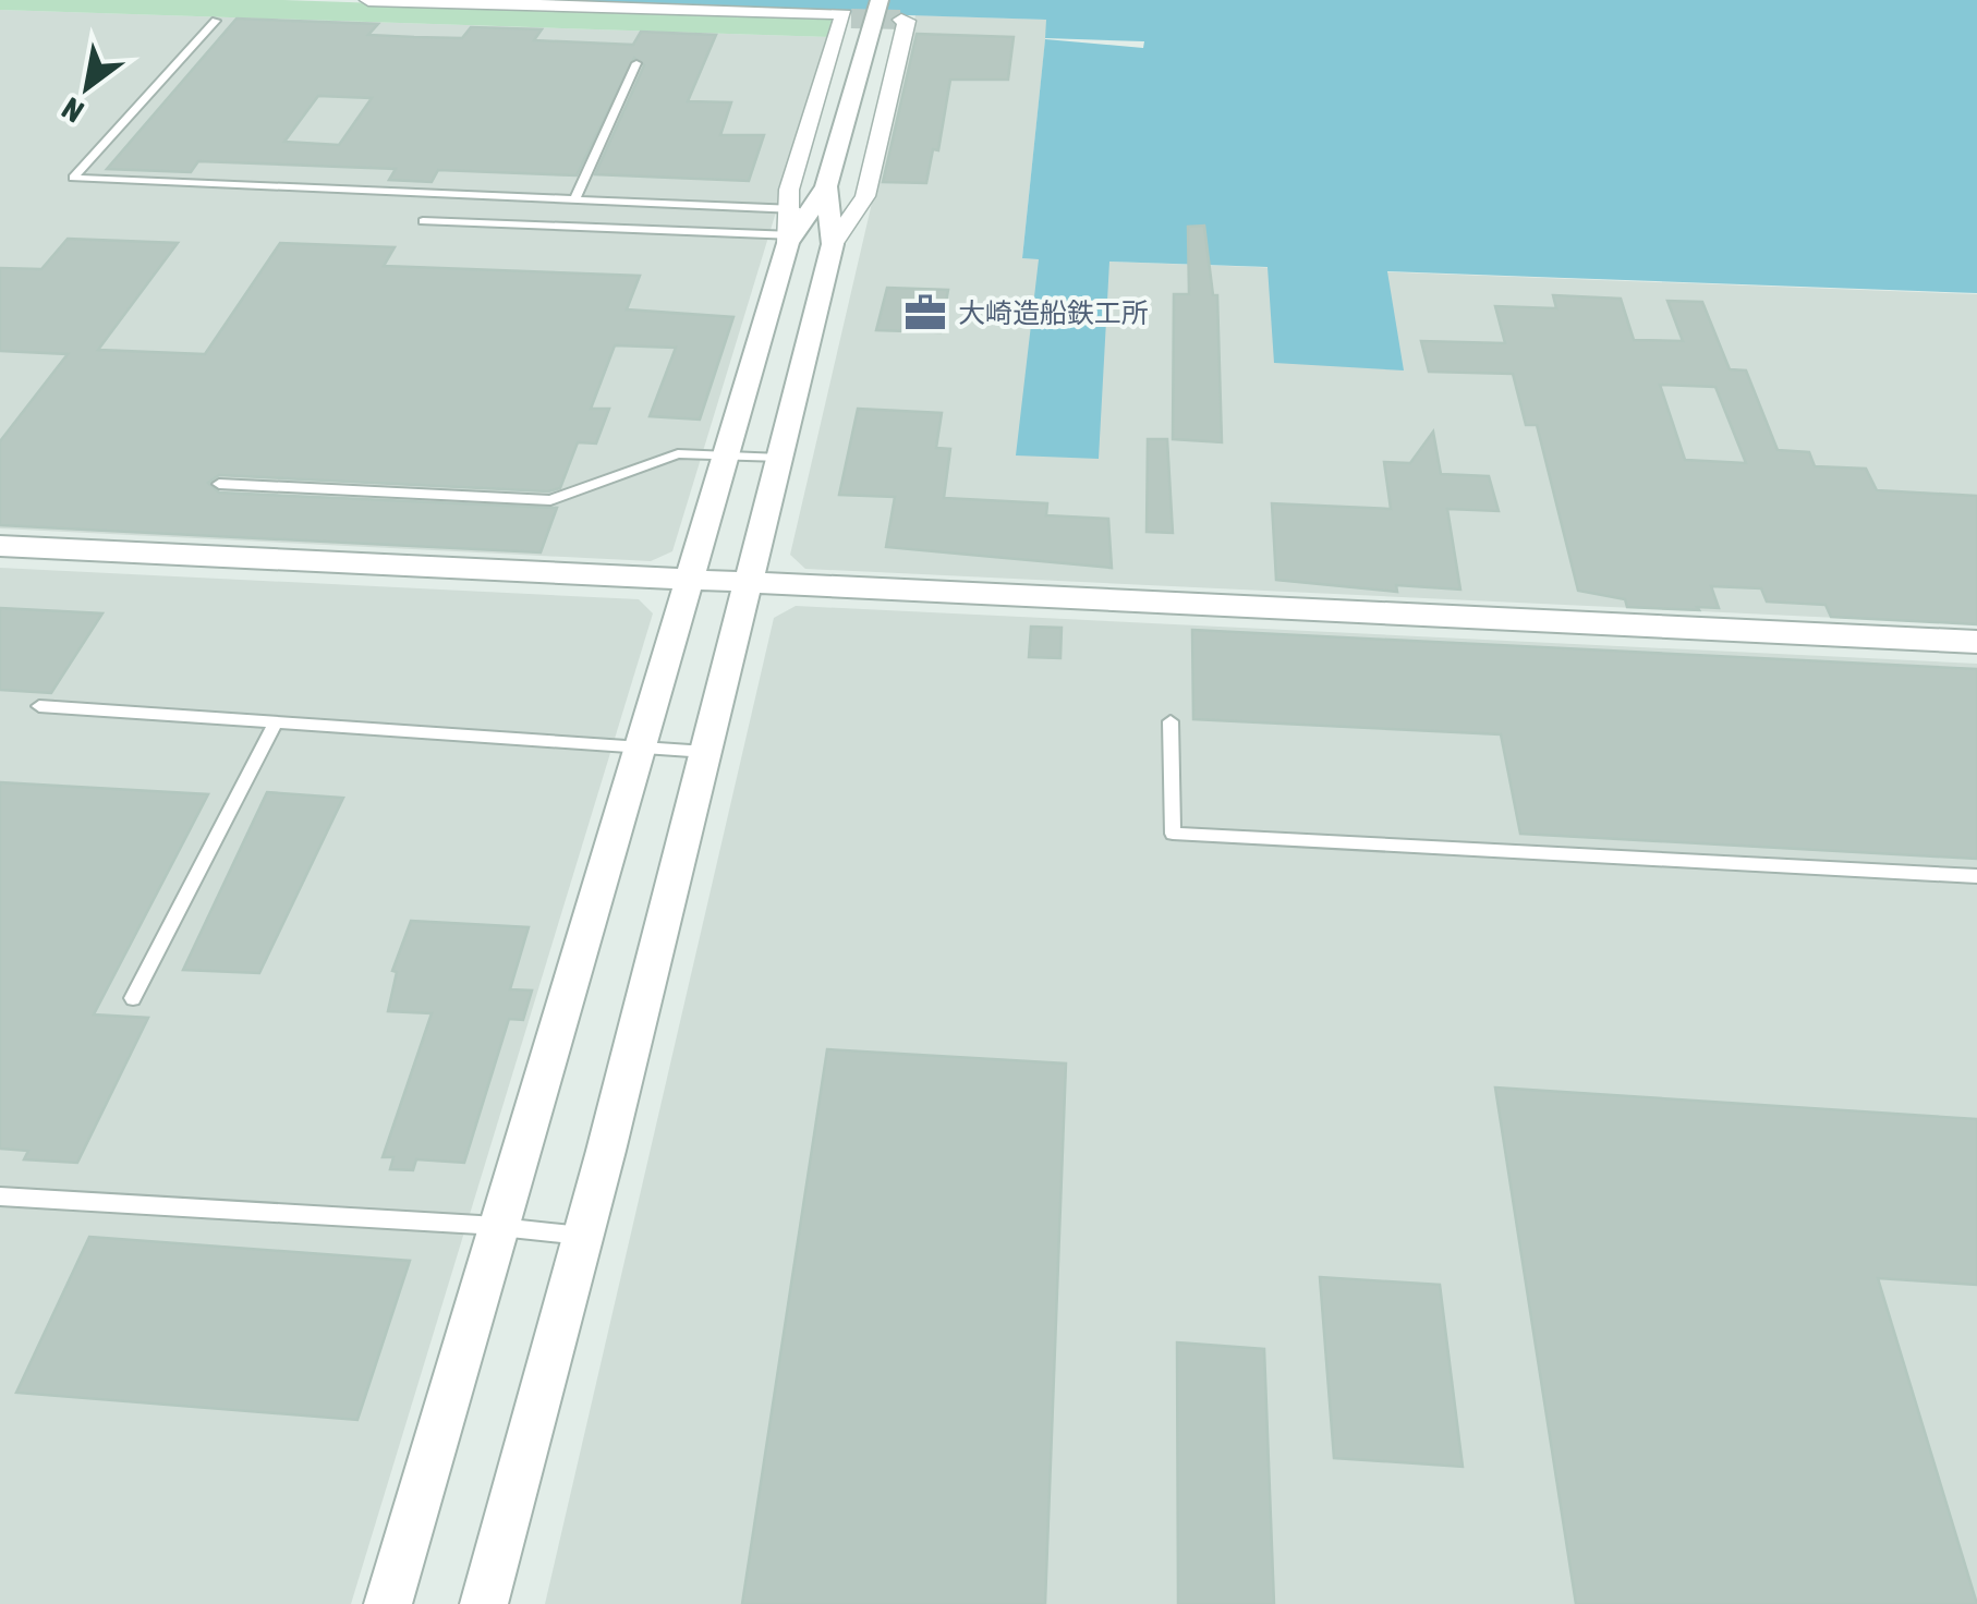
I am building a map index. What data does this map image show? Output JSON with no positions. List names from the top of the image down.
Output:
{
  "places": {
    "office": ["大崎造船鉄工所"]
  },
  "north": "bottom left"
}
